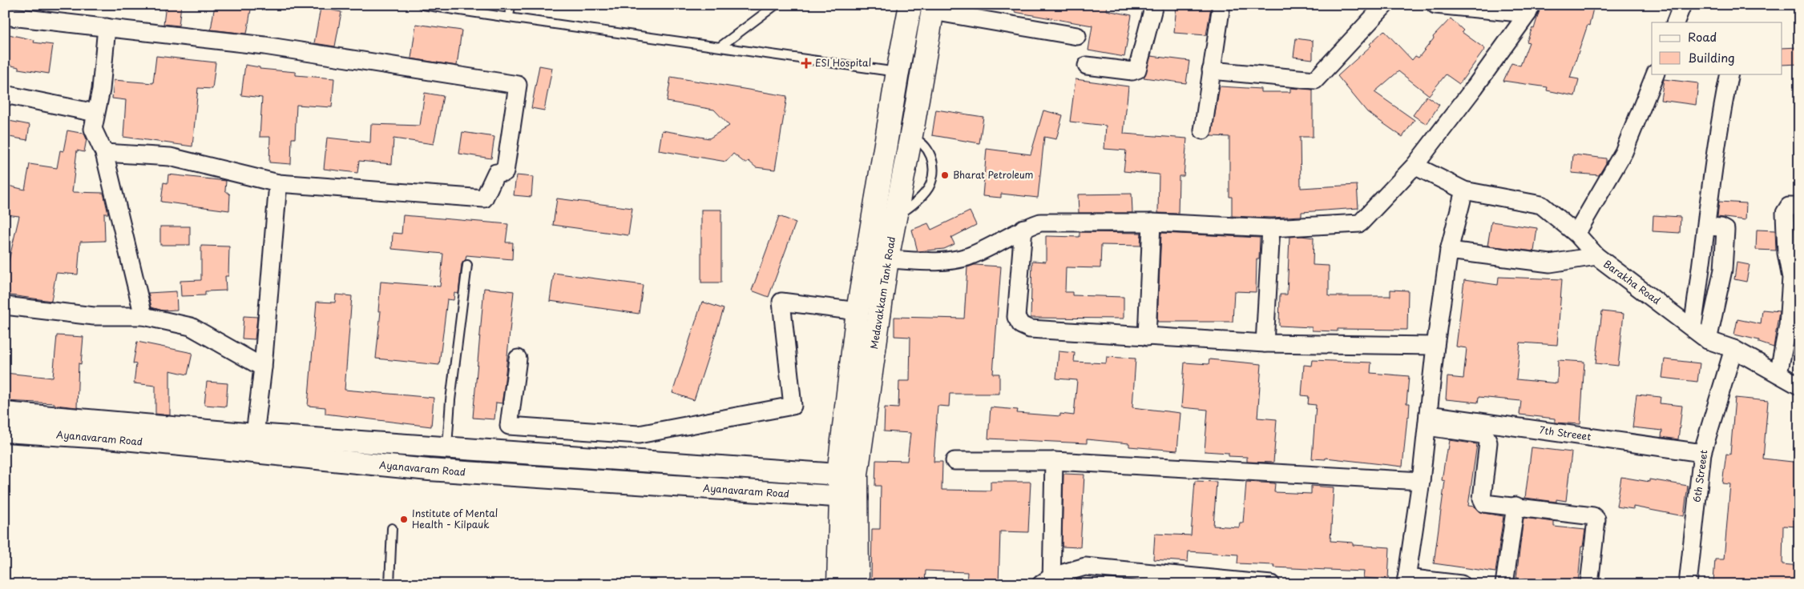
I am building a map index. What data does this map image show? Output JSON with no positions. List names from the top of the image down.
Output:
{
  "streets": {
    "main road": ["Medavakkam Tank Road"],
    "street": [
      "Barakha Road",
      "7th Streeet",
      "Ayanavaram Road",
      "6th Streeet"
    ]
  },
  "crossings": [
    ["Barakha Road", "6th Streeet"],
    ["Medavakkam Tank Road", "Ayanavaram Road"],
    ["7th Streeet", "6th Streeet"]
  ],
  "places": {
    "health": ["ESI Hospital"],
    "other": ["Bharat Petroleum", "Institute of Mental Health - Kilpauk"]
  },
  "legend": ["Road", "Building"]
}
